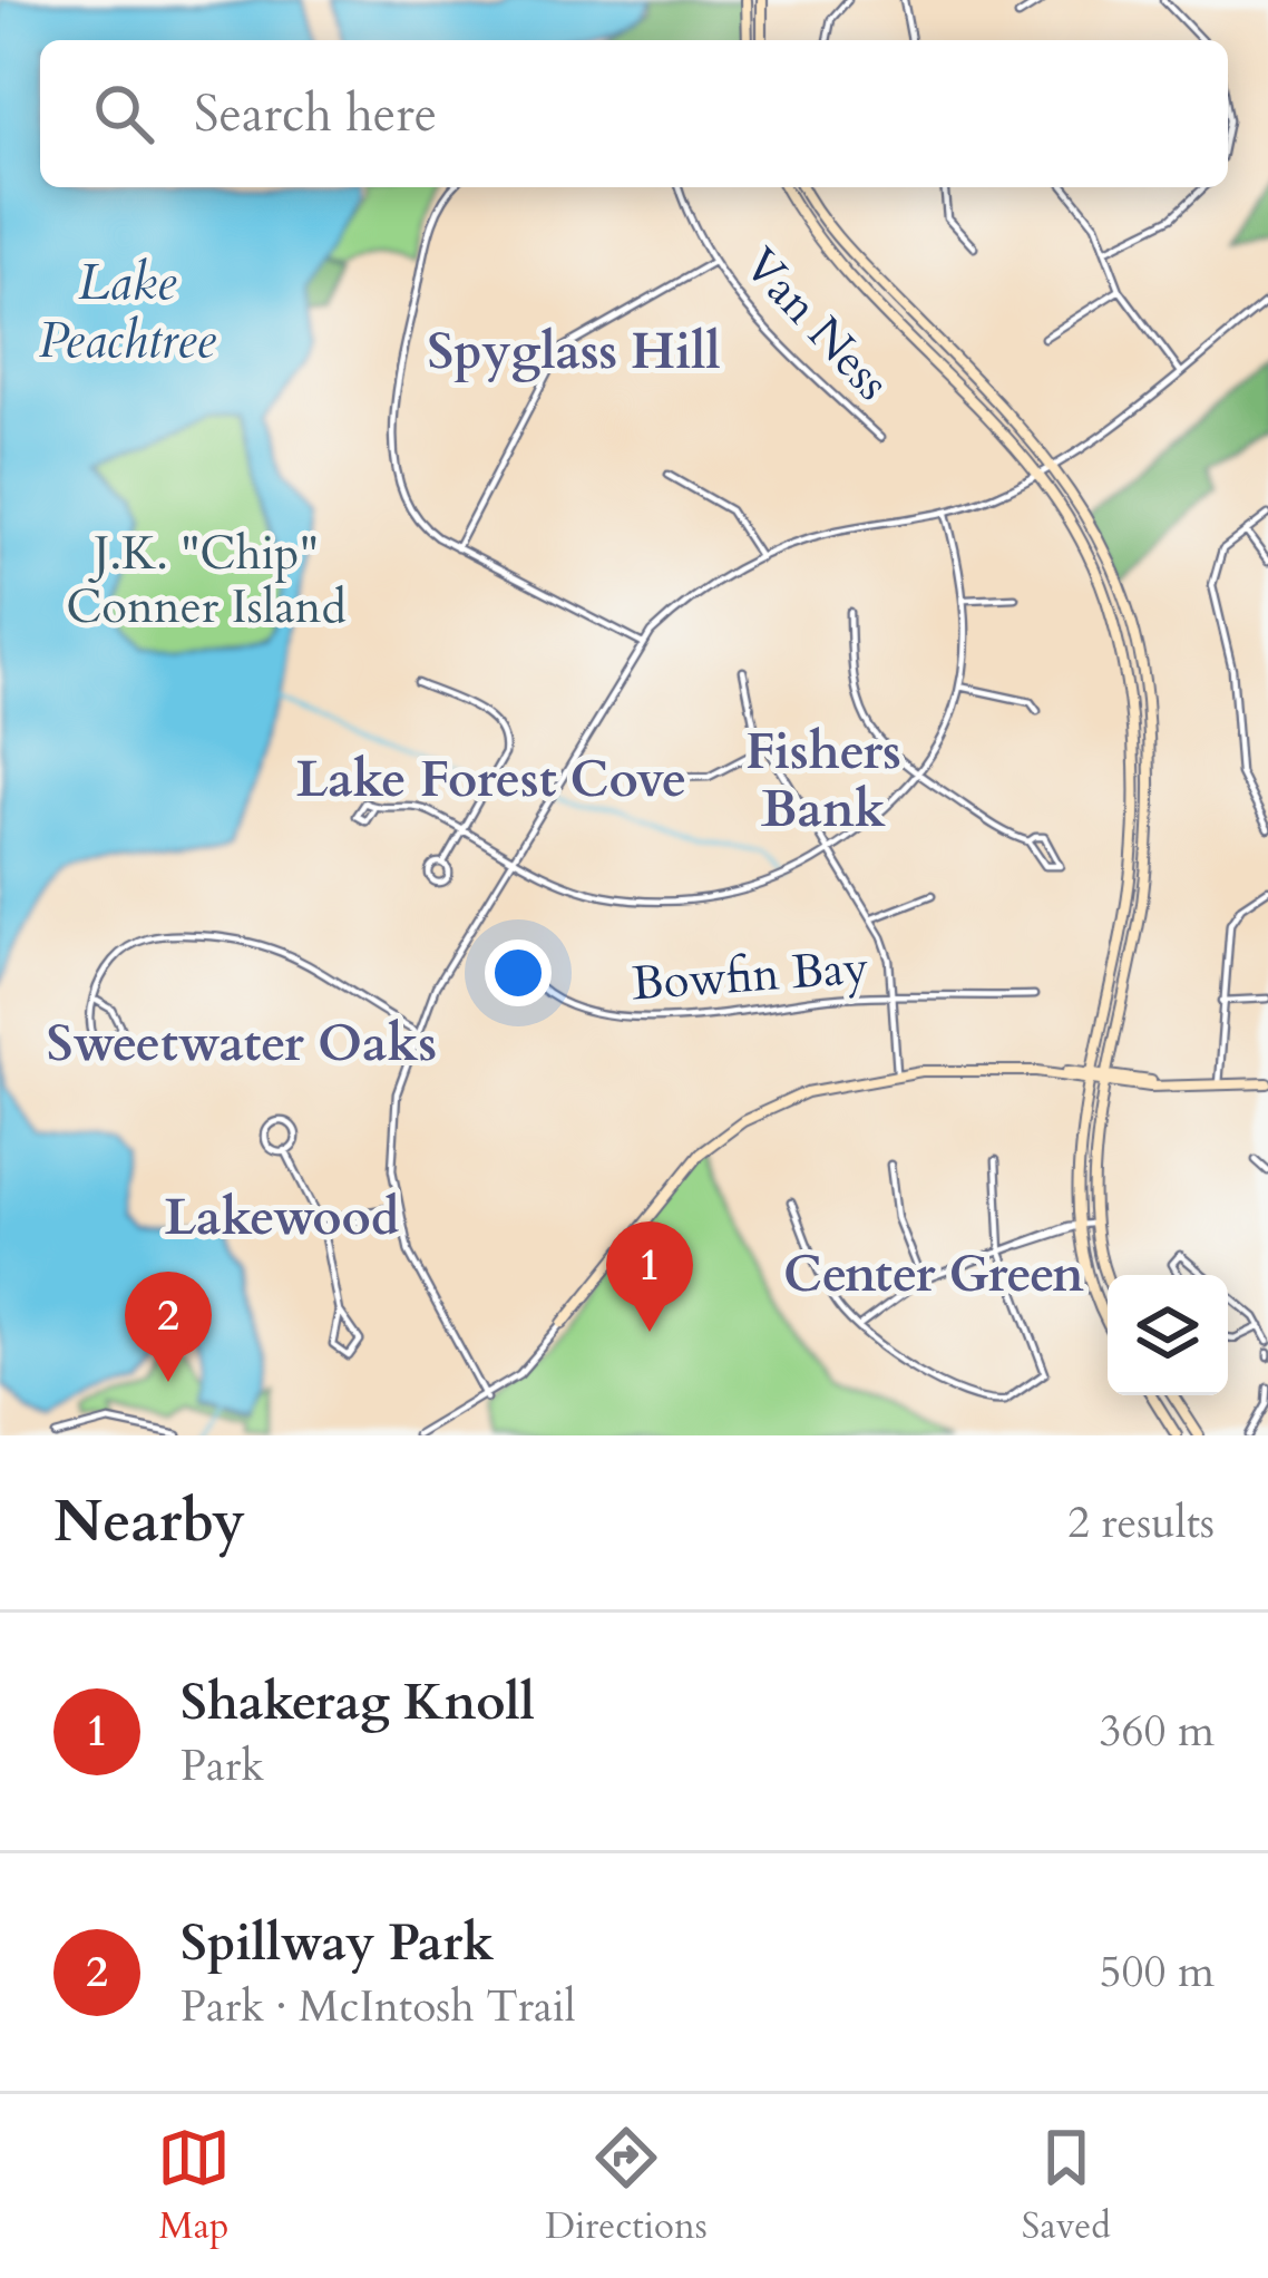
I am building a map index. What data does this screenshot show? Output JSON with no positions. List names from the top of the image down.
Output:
{
  "streets": {
    "street": ["Van Ness", "Bowfin Bay"]
  },
  "districts": [
    "Spyglass Hill",
    "Fishers Bank",
    "Lake Forest Cove",
    "Sweetwater Oaks",
    "Lakewood",
    "Center Green"
  ],
  "water": ["Lake Peachtree"],
  "parks": ["J.K. \"Chip\" Conner Island"],
  "page": {
    "search": "Search here",
    "pins": ["1", "2"],
    "heading": ["Nearby", "2 results"],
    "list": [
      {
        "mark": "1",
        "name": "Shakerag Knoll",
        "note": "Park",
        "value": "360 m"
      },
      {
        "mark": "2",
        "name": "Spillway Park",
        "note": "Park · McIntosh Trail",
        "value": "500 m"
      }
    ],
    "nav": ["Map", "Directions", "Saved"]
  }
}
